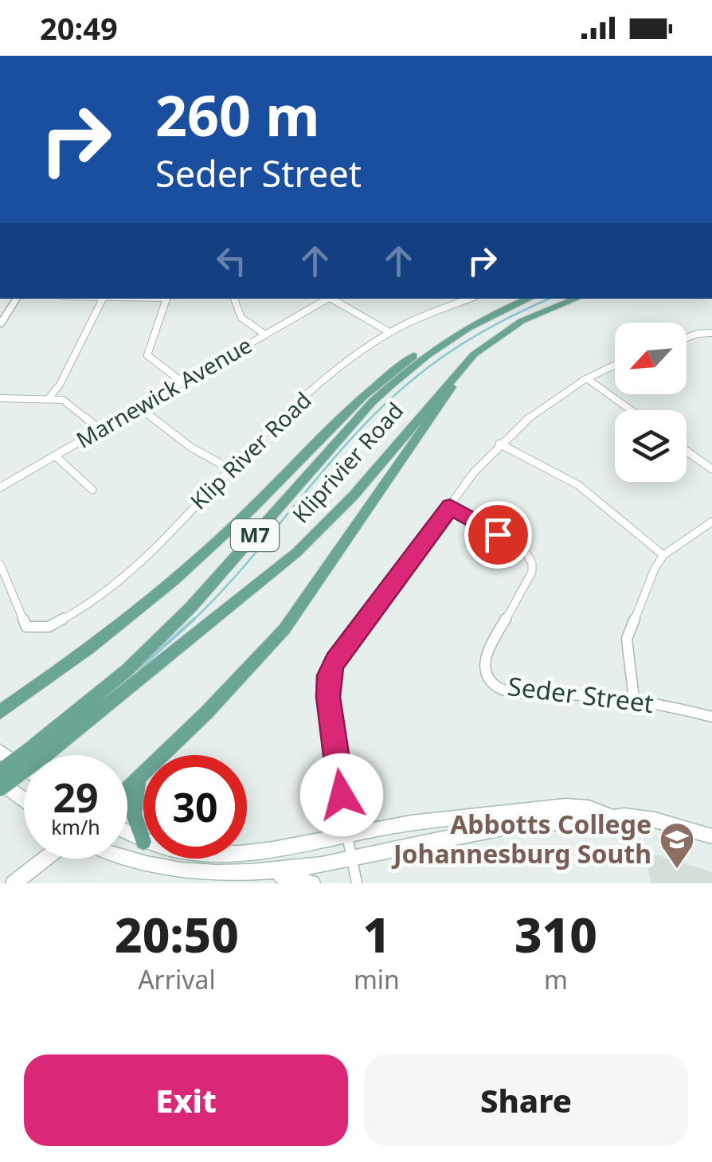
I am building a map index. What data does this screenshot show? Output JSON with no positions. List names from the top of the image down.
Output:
{
  "streets": {
    "main road": ["Kliprivier Road", "M7"],
    "street": ["Marnewick Avenue", "Klip River Road", "Seder Street"]
  },
  "places": {
    "school or university": ["Abbotts College Johannesburg South"]
  },
  "north": "bottom left",
  "page": {
    "status": "20:49",
    "turn": ["260 m", "Seder Street"],
    "speed": "29 km/h",
    "limit": "30",
    "eta": [
      "20:50",
      "Arrival",
      "1",
      "min",
      "310",
      "m"
    ],
    "buttons": ["Exit", "Share"]
  }
}
